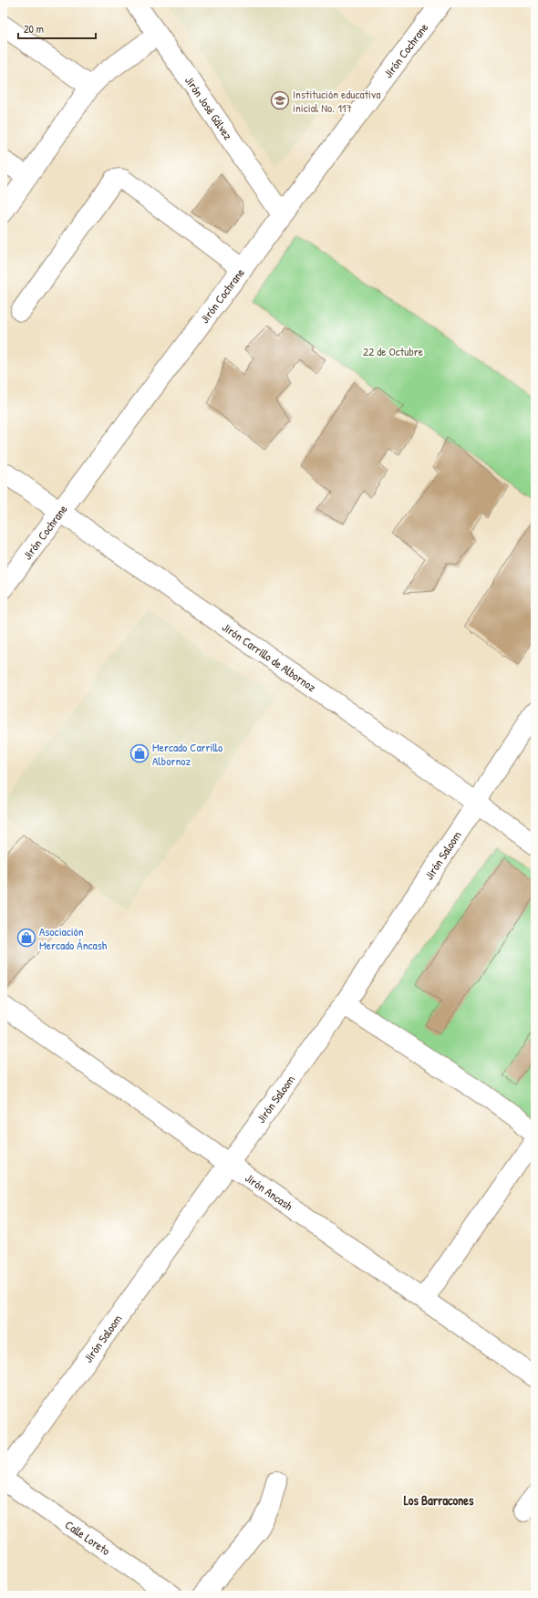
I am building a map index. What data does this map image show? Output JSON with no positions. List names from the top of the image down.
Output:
{
  "streets": {
    "street": [
      "Jirón Cochrane",
      "Jirón José Gálvez",
      "Jirón Carrillo de Albornoz",
      "Jirón Saloom",
      "Jirón Ancash",
      "Calle Loreto"
    ]
  },
  "crossings": [
    ["Jirón Cochrane", "Jirón José Gálvez"],
    ["Jirón Cochrane", "Jirón Carrillo de Albornoz"],
    ["Jirón Carrillo de Albornoz", "Jirón Saloom"],
    ["Jirón Saloom", "Jirón Ancash"],
    ["Jirón Saloom", "Calle Loreto"]
  ],
  "districts": ["Los Barracones"],
  "parks": ["22 de Octubre"],
  "places": {
    "school or university": ["Institución educativa inicial No. 117"],
    "shop": ["Mercado Carrillo Albornoz", "Asociación Mercado Áncash"]
  },
  "scale_bar": "20 m"
}
